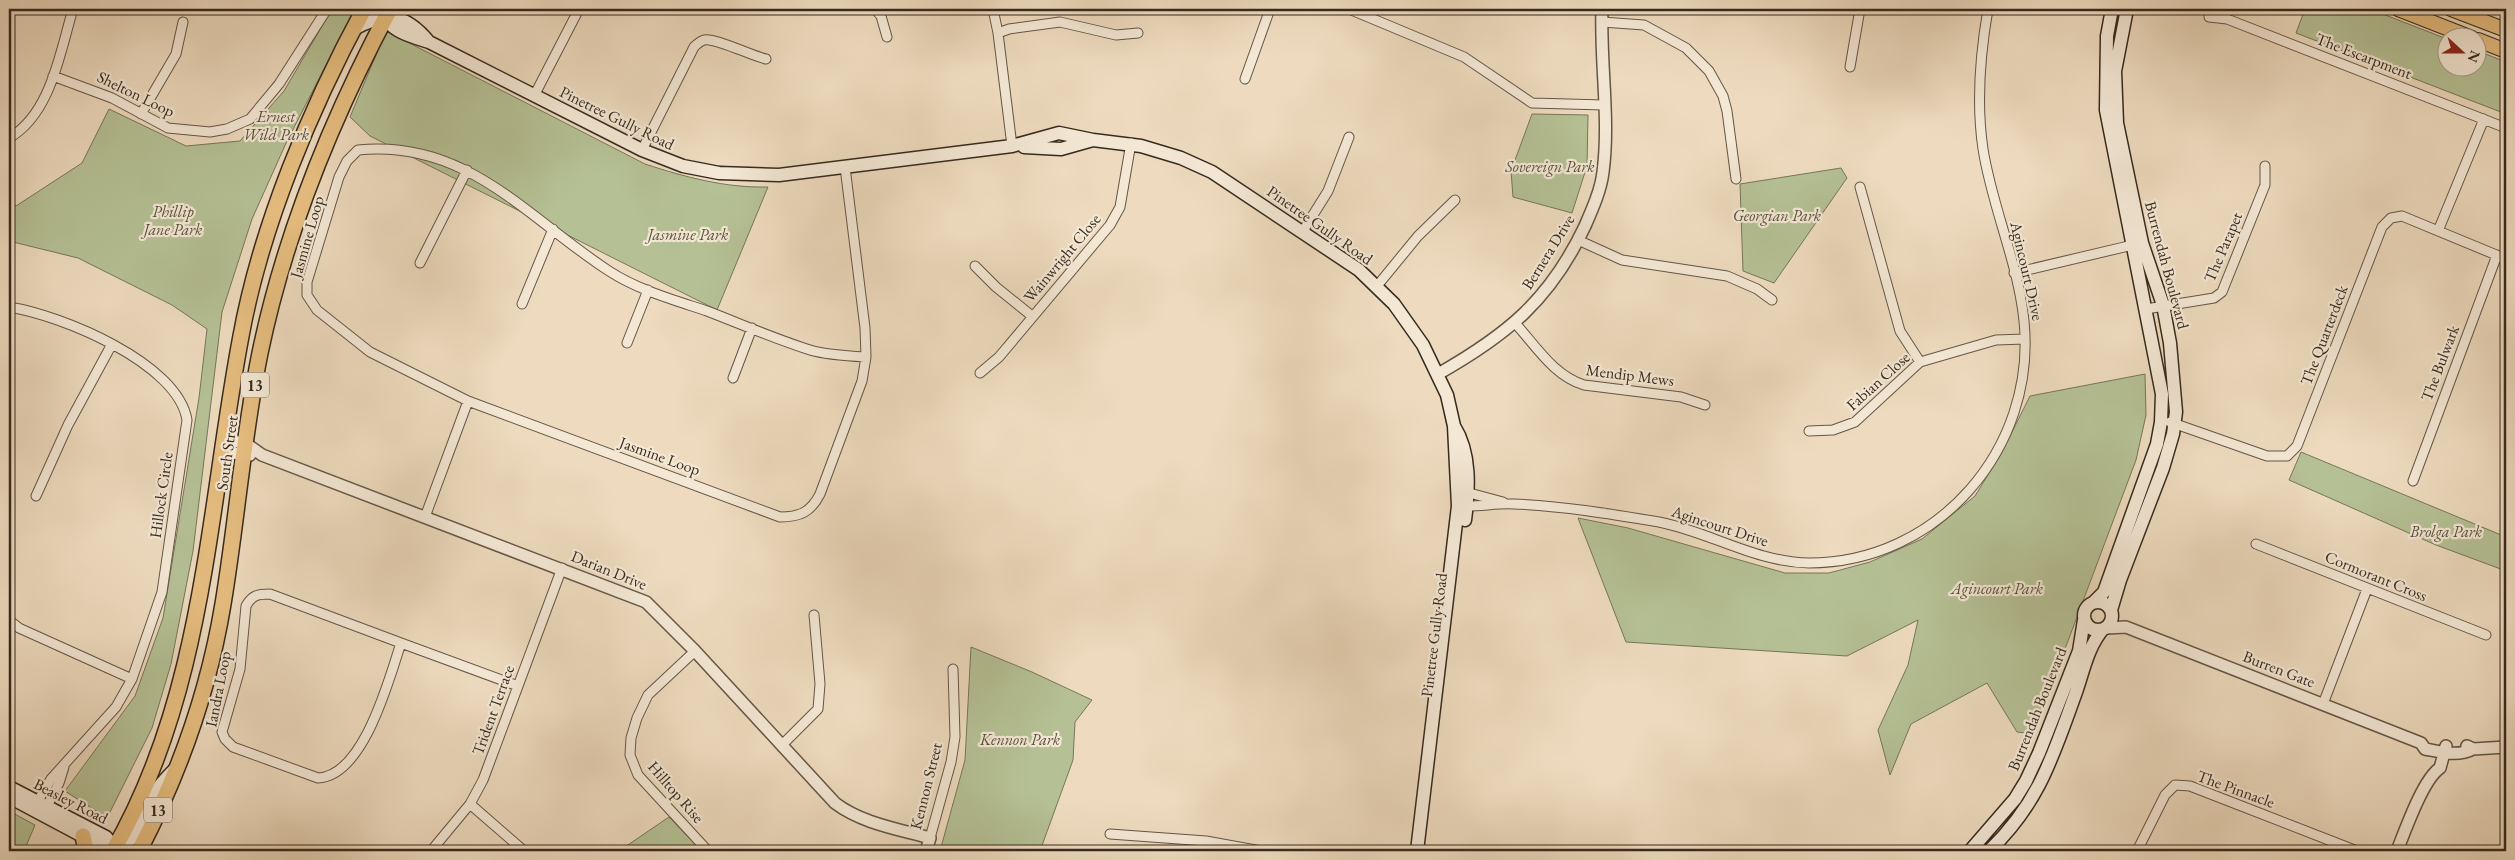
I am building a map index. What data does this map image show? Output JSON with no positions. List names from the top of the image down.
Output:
{
  "streets": {
    "highway": ["13", "South Street"],
    "main road": ["Pinetree Gully Road", "Burrendah Boulevard", "Beasley Road"],
    "street": [
      "The Escarpment",
      "Shelton Loop",
      "Jasmine Loop",
      "The Parapet",
      "Bernera Drive",
      "Wainwright Close",
      "Agincourt Drive",
      "The Quarterdeck",
      "The Bulwark",
      "Mendip Mews",
      "Fabian Close",
      "Hillock Circle",
      "Darian Drive",
      "Cormorant Cross",
      "Burren Gate",
      "Iandra Loop",
      "Trident Terrace",
      "Kennon Street",
      "The Pinnacle",
      "Hilltop Rise"
    ]
  },
  "crossings": [
    ["Pinetree Gully Road", "Jasmine Loop"],
    ["Pinetree Gully Road", "Bernera Drive"],
    ["Pinetree Gully Road", "Wainwright Close"],
    ["Pinetree Gully Road", "Agincourt Drive"],
    ["Pinetree Gully Road", "South Street"],
    ["The Parapet", "Burrendah Boulevard"],
    ["Bernera Drive", "Mendip Mews"],
    ["Burrendah Boulevard", "The Quarterdeck"],
    ["Burrendah Boulevard", "Burren Gate"],
    ["Agincourt Drive", "Fabian Close"],
    ["The Quarterdeck", "The Bulwark"],
    ["South Street", "Darian Drive"],
    ["South Street", "Beasley Road"],
    ["Hillock Circle", "Beasley Road"],
    ["Darian Drive", "Trident Terrace"],
    ["Darian Drive", "Kennon Street"],
    ["Darian Drive", "Hilltop Rise"],
    ["Iandra Loop", "Trident Terrace"]
  ],
  "parks": [
    "Ernest Wild Park",
    "Sovereign Park",
    "Phillip Jane Park",
    "Georgian Park",
    "Jasmine Park",
    "Brolga Park",
    "Agincourt Park",
    "Kennon Park"
  ],
  "north": "right"
}
